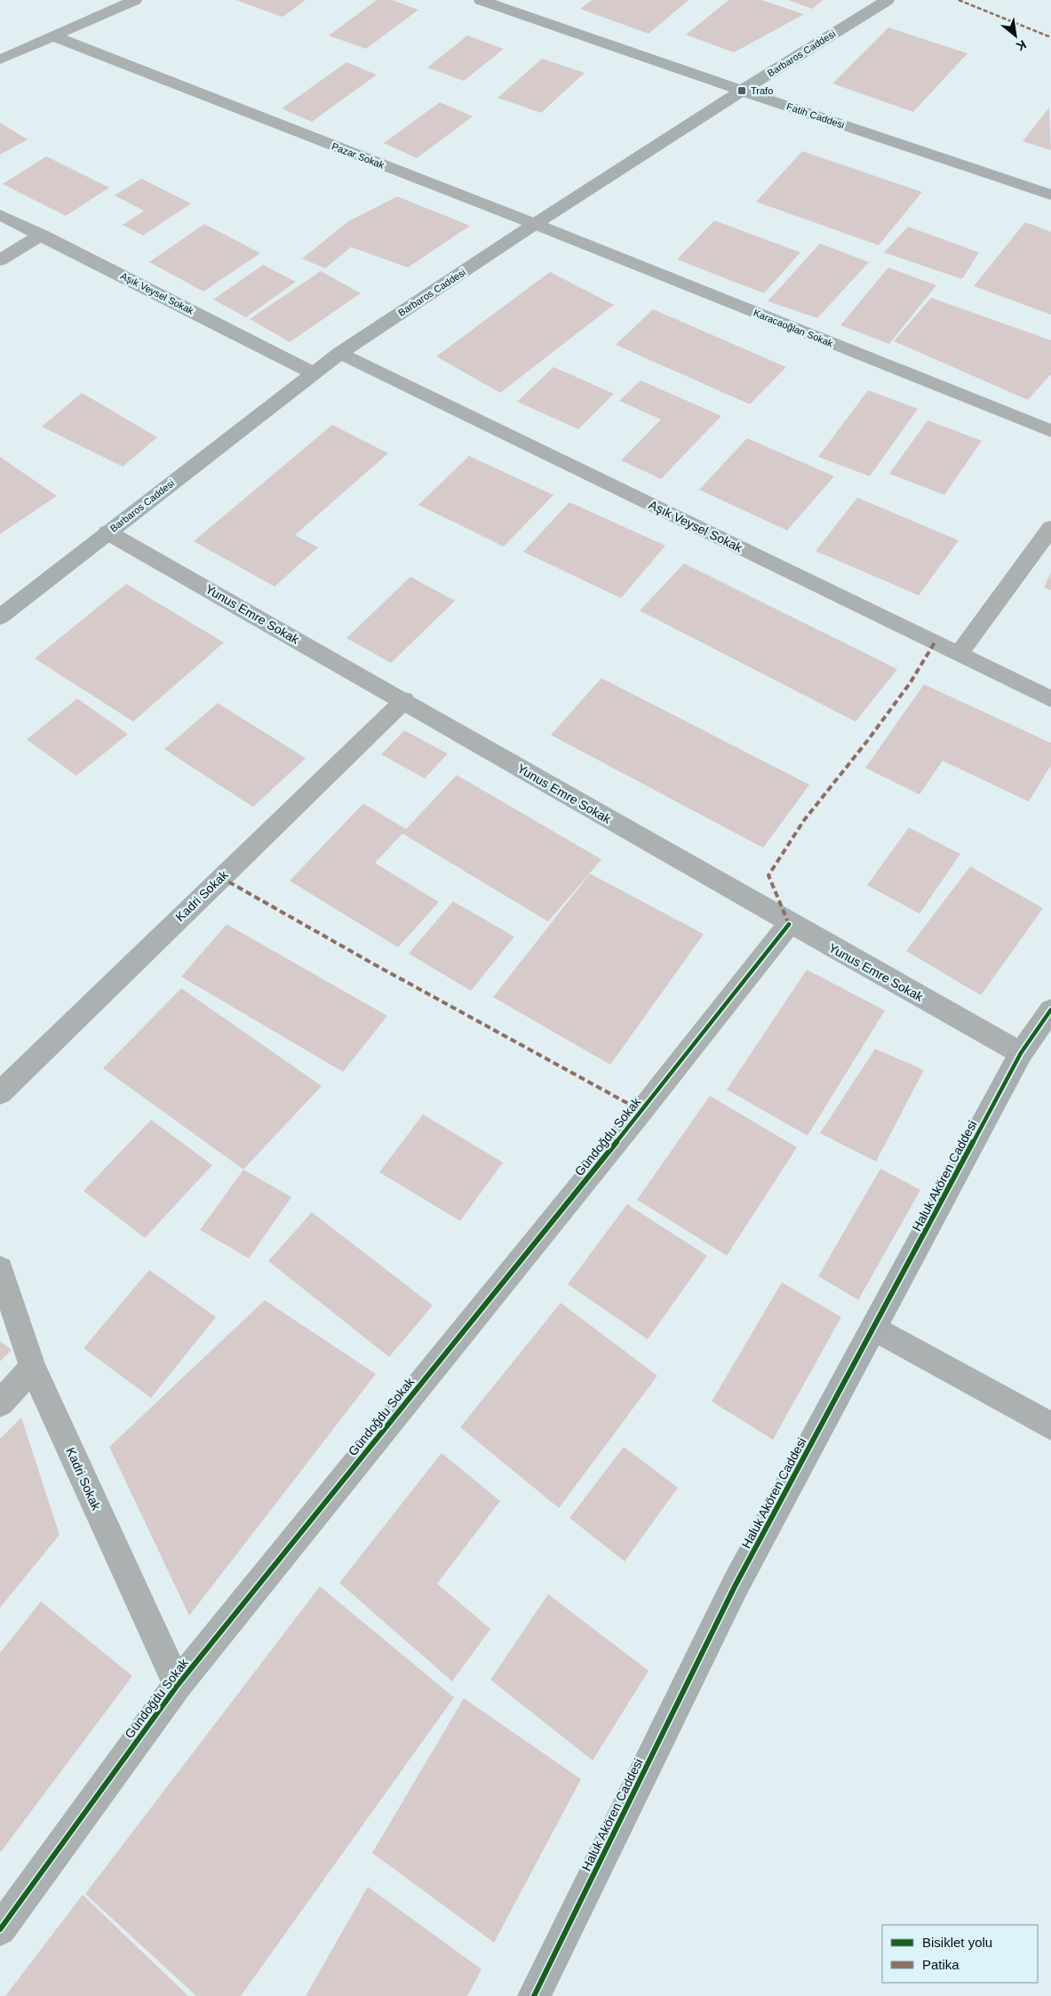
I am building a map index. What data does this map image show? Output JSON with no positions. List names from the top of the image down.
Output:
{
  "streets": {
    "street": [
      "Barbaros Caddesi",
      "Fatih Caddesi",
      "Pazar Sokak",
      "Aşık Veysel Sokak",
      "Karacaoğlan Sokak",
      "Yunus Emre Sokak",
      "Kadri Sokak",
      "Gündoğdu Sokak",
      "Haluk Akören Caddesi"
    ]
  },
  "crossings": [
    ["Barbaros Caddesi", "Fatih Caddesi"],
    ["Barbaros Caddesi", "Pazar Sokak"],
    ["Barbaros Caddesi", "Aşık Veysel Sokak"],
    ["Barbaros Caddesi", "Karacaoğlan Sokak"],
    ["Barbaros Caddesi", "Yunus Emre Sokak"],
    ["Pazar Sokak", "Karacaoğlan Sokak"],
    ["Yunus Emre Sokak", "Kadri Sokak"],
    ["Yunus Emre Sokak", "Gündoğdu Sokak"],
    ["Yunus Emre Sokak", "Haluk Akören Caddesi"],
    ["Kadri Sokak", "Gündoğdu Sokak"]
  ],
  "places": {
    "transit": ["Trafo"]
  },
  "legend": ["Bisiklet yolu", "Patika"],
  "north": "bottom right"
}
